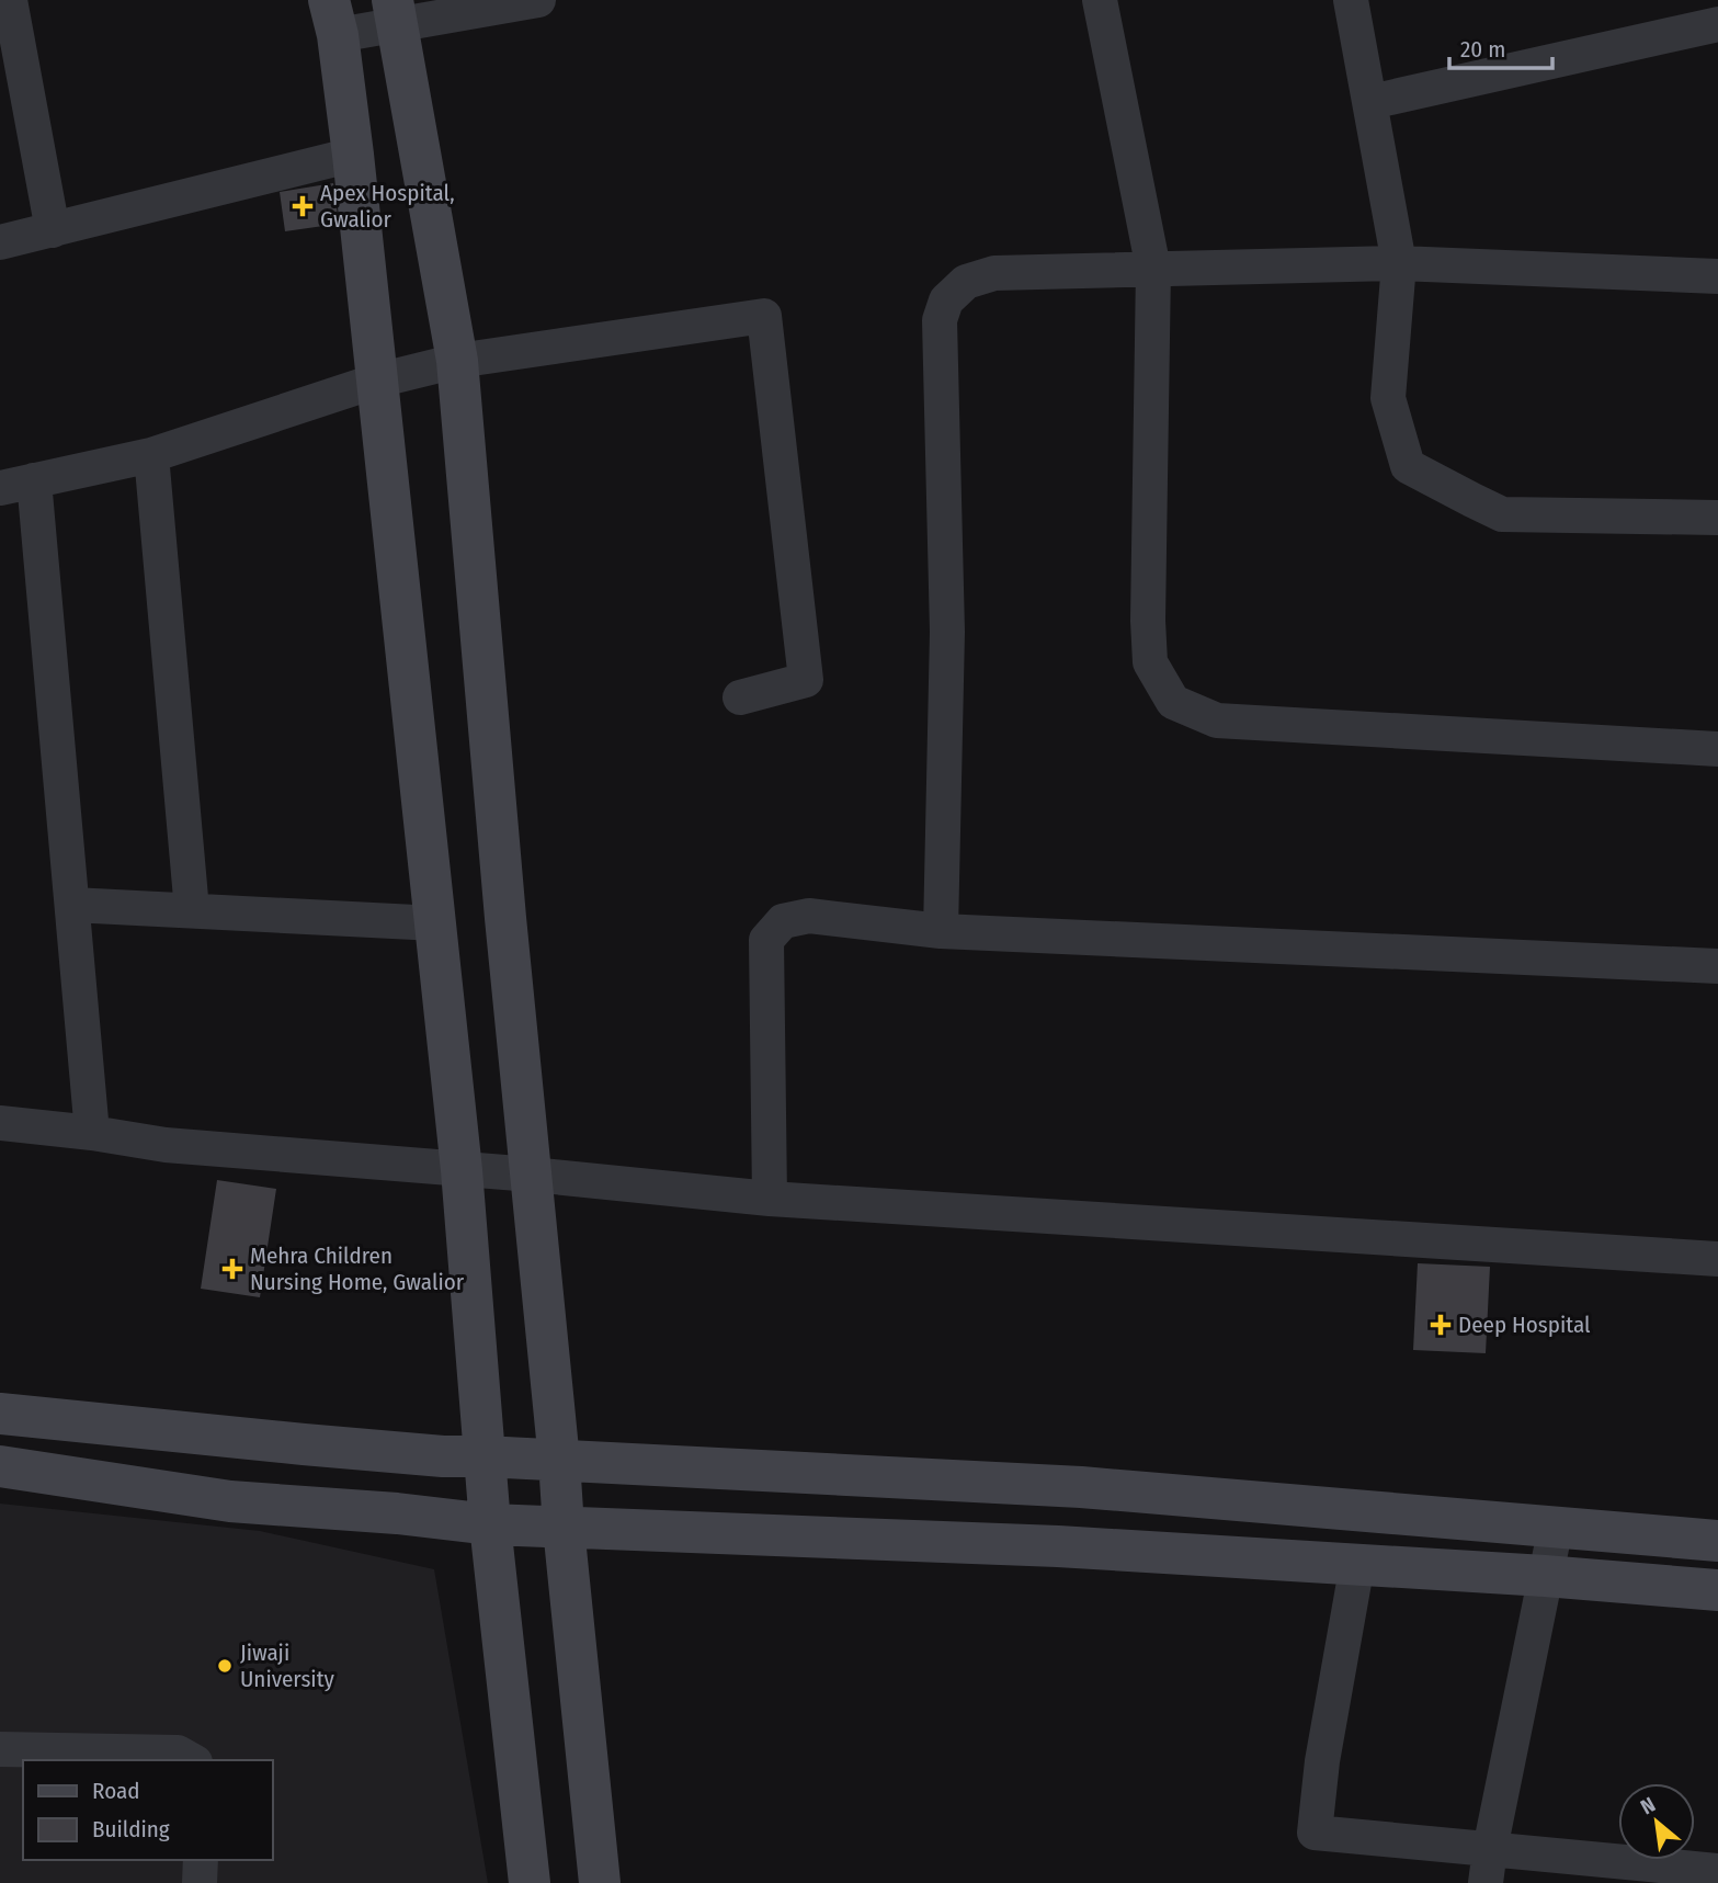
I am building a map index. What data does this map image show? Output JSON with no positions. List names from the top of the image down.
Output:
{
  "places": {
    "health": ["Apex Hospital, Gwalior", "Mehra Children Nursing Home, Gwalior", "Deep Hospital"],
    "other": ["Jiwaji University"]
  },
  "legend": ["Road", "Building"],
  "scale_bar": "20 m",
  "north": "top left"
}
